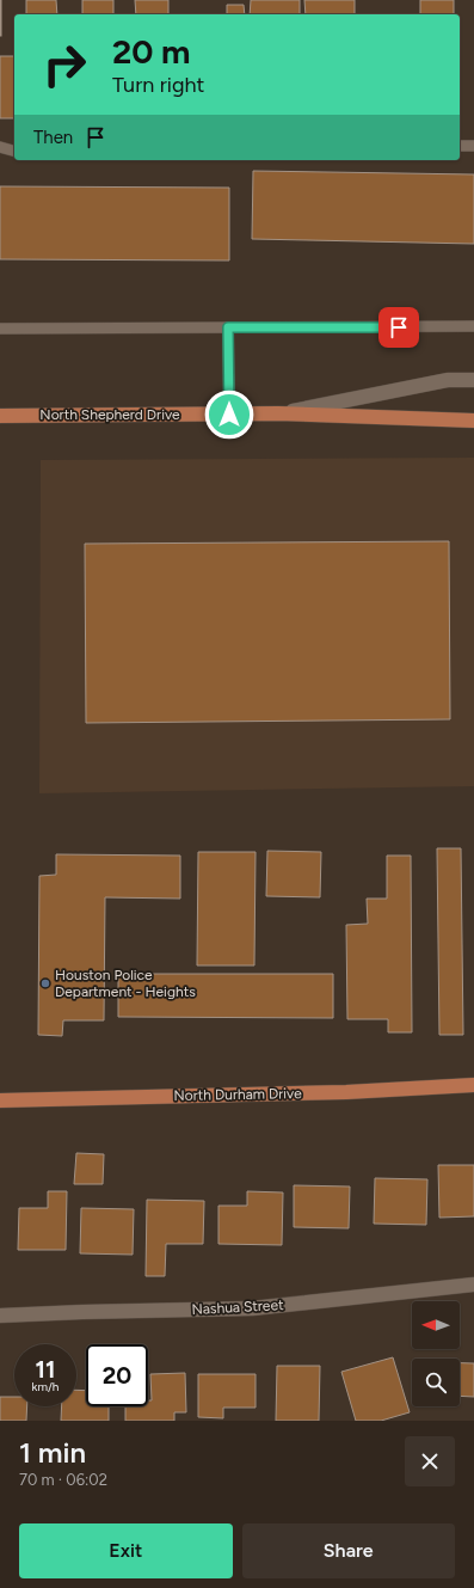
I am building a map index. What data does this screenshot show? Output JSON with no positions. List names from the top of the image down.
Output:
{
  "streets": {
    "main road": ["North Shepherd Drive", "North Durham Drive"],
    "street": ["Nashua Street"]
  },
  "places": ["Houston Police Department - Heights"],
  "north": "left",
  "page": {
    "turn": ["20 m", "Turn right"],
    "then": "Then",
    "speed": "11 km/h",
    "limit": "20",
    "heading": ["1 min", "70 m · 06:02"],
    "buttons": ["Exit", "Share"]
  }
}
